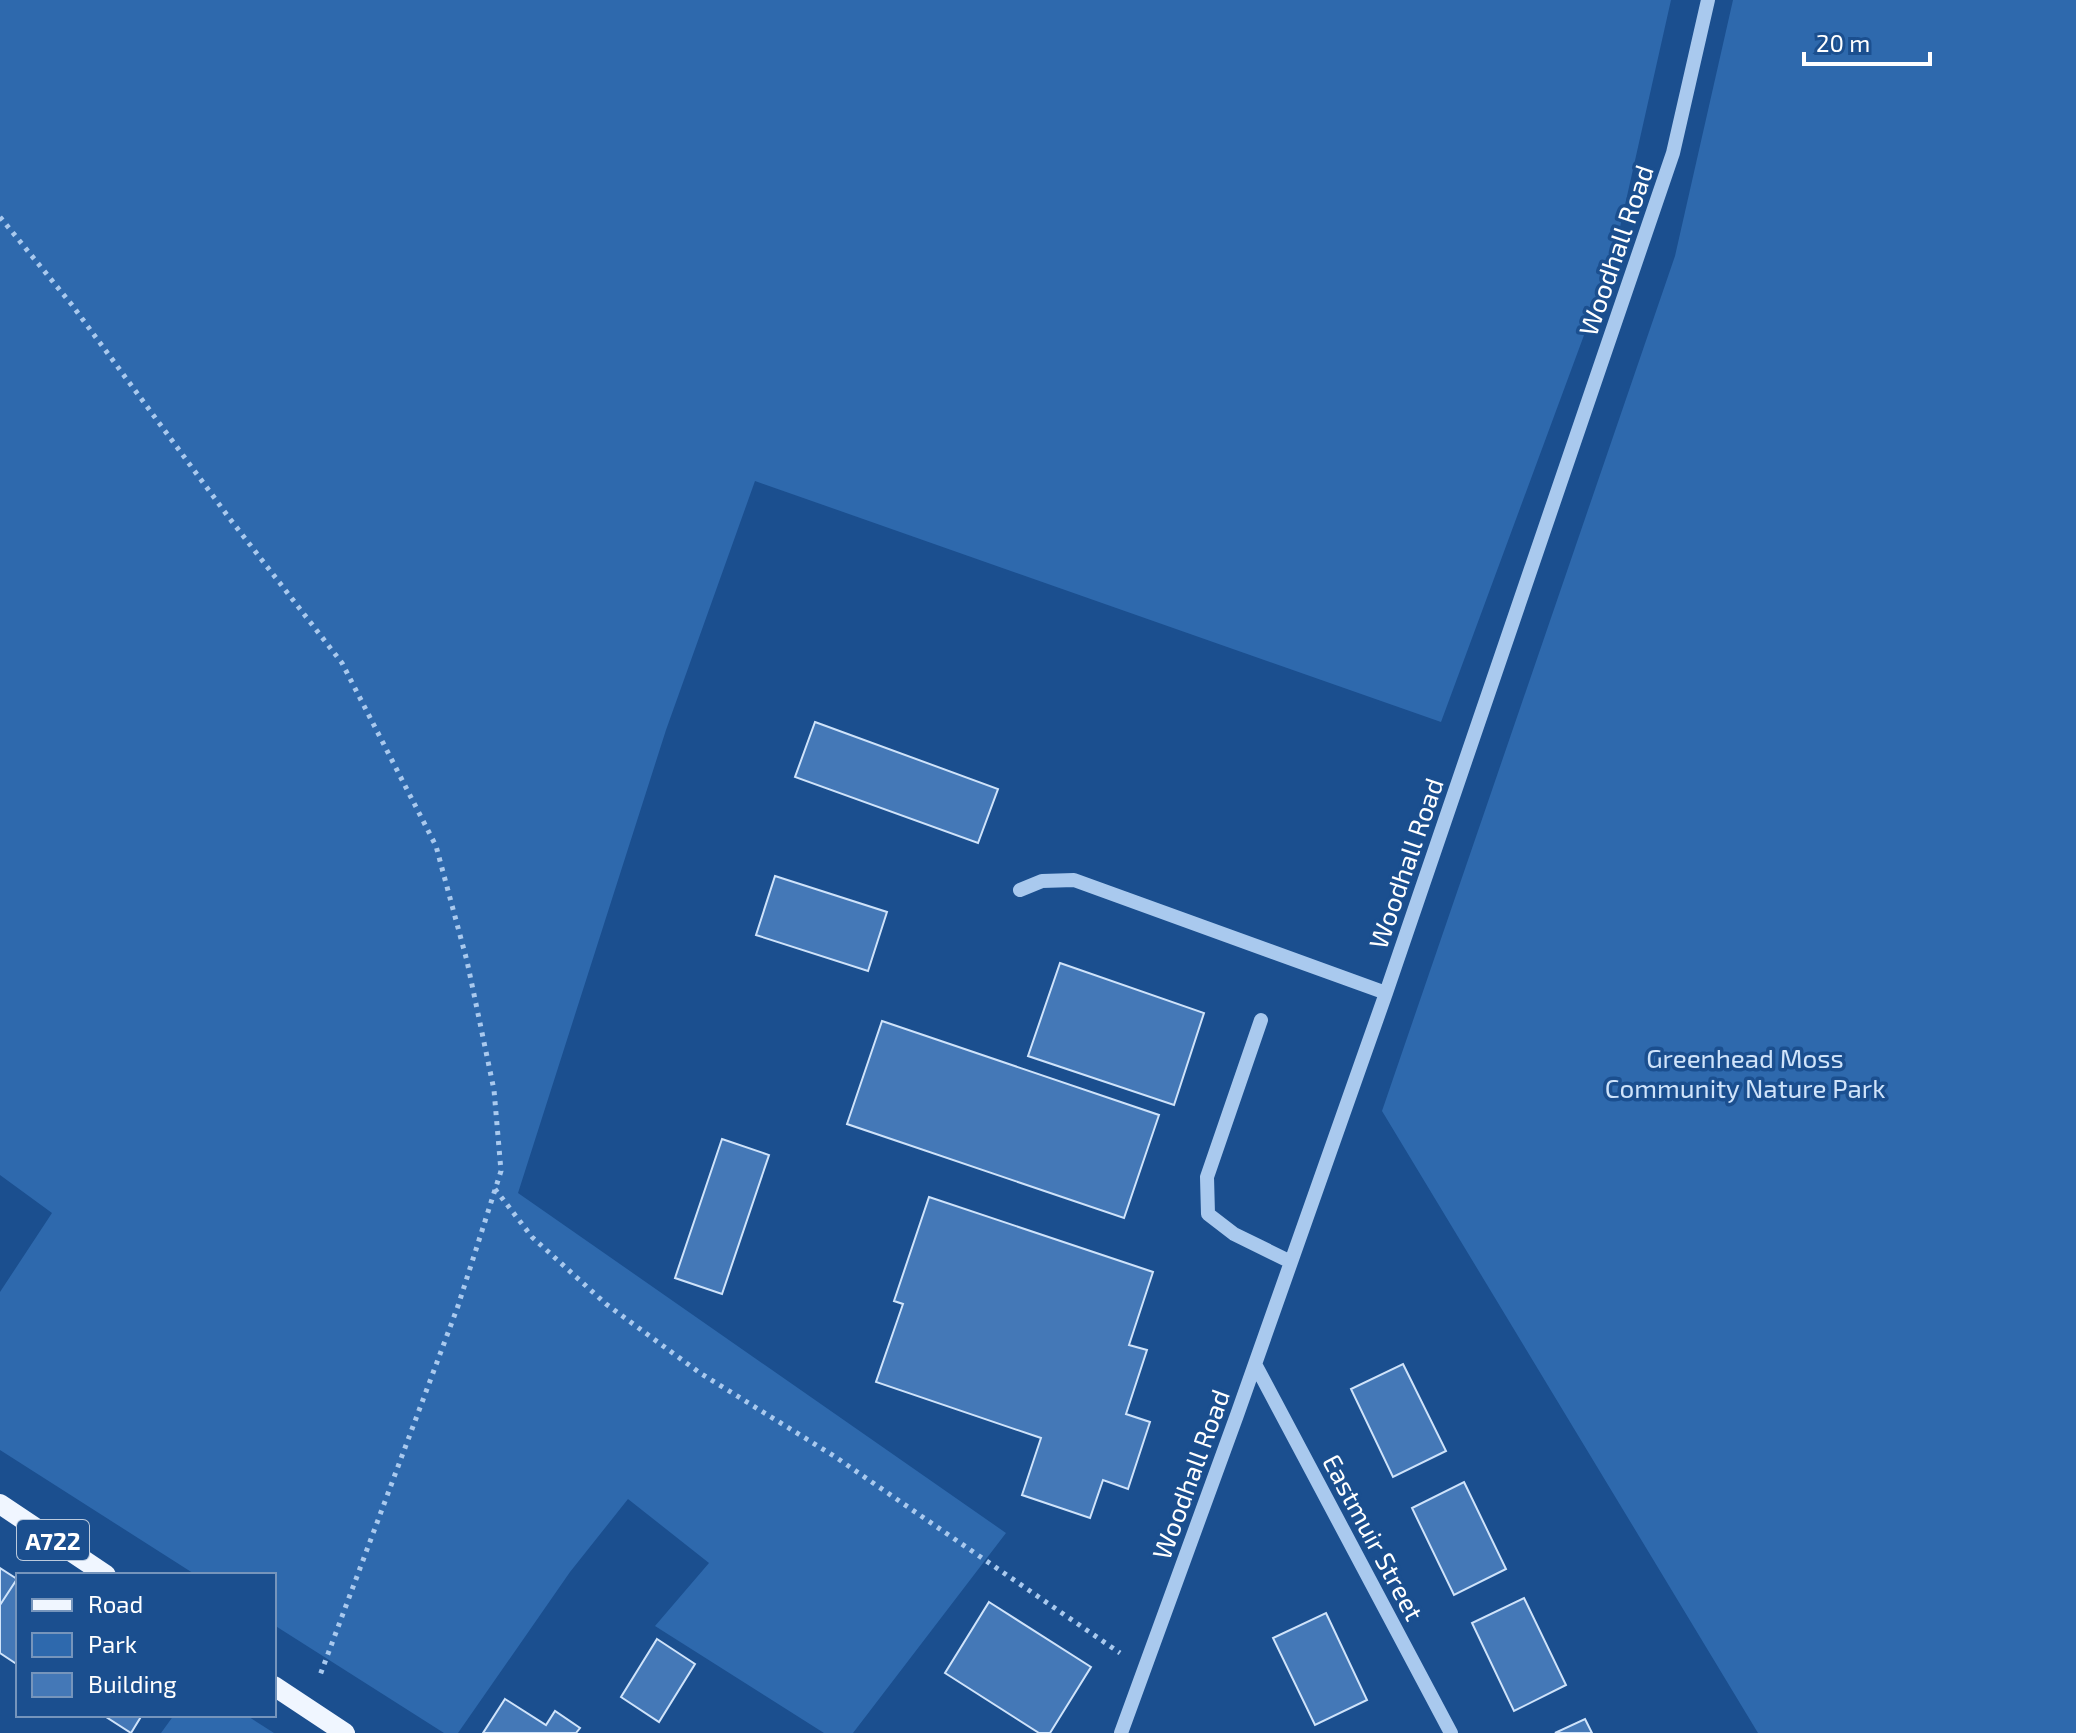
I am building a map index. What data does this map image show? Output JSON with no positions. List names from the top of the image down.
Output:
{
  "streets": {
    "main road": ["A722"],
    "street": ["Woodhall Road", "Eastmuir Street"]
  },
  "crossings": [
    ["Woodhall Road", "Eastmuir Street"]
  ],
  "parks": ["Greenhead Moss Community Nature Park"],
  "legend": ["Road", "Park", "Building"],
  "scale_bar": "20 m"
}
